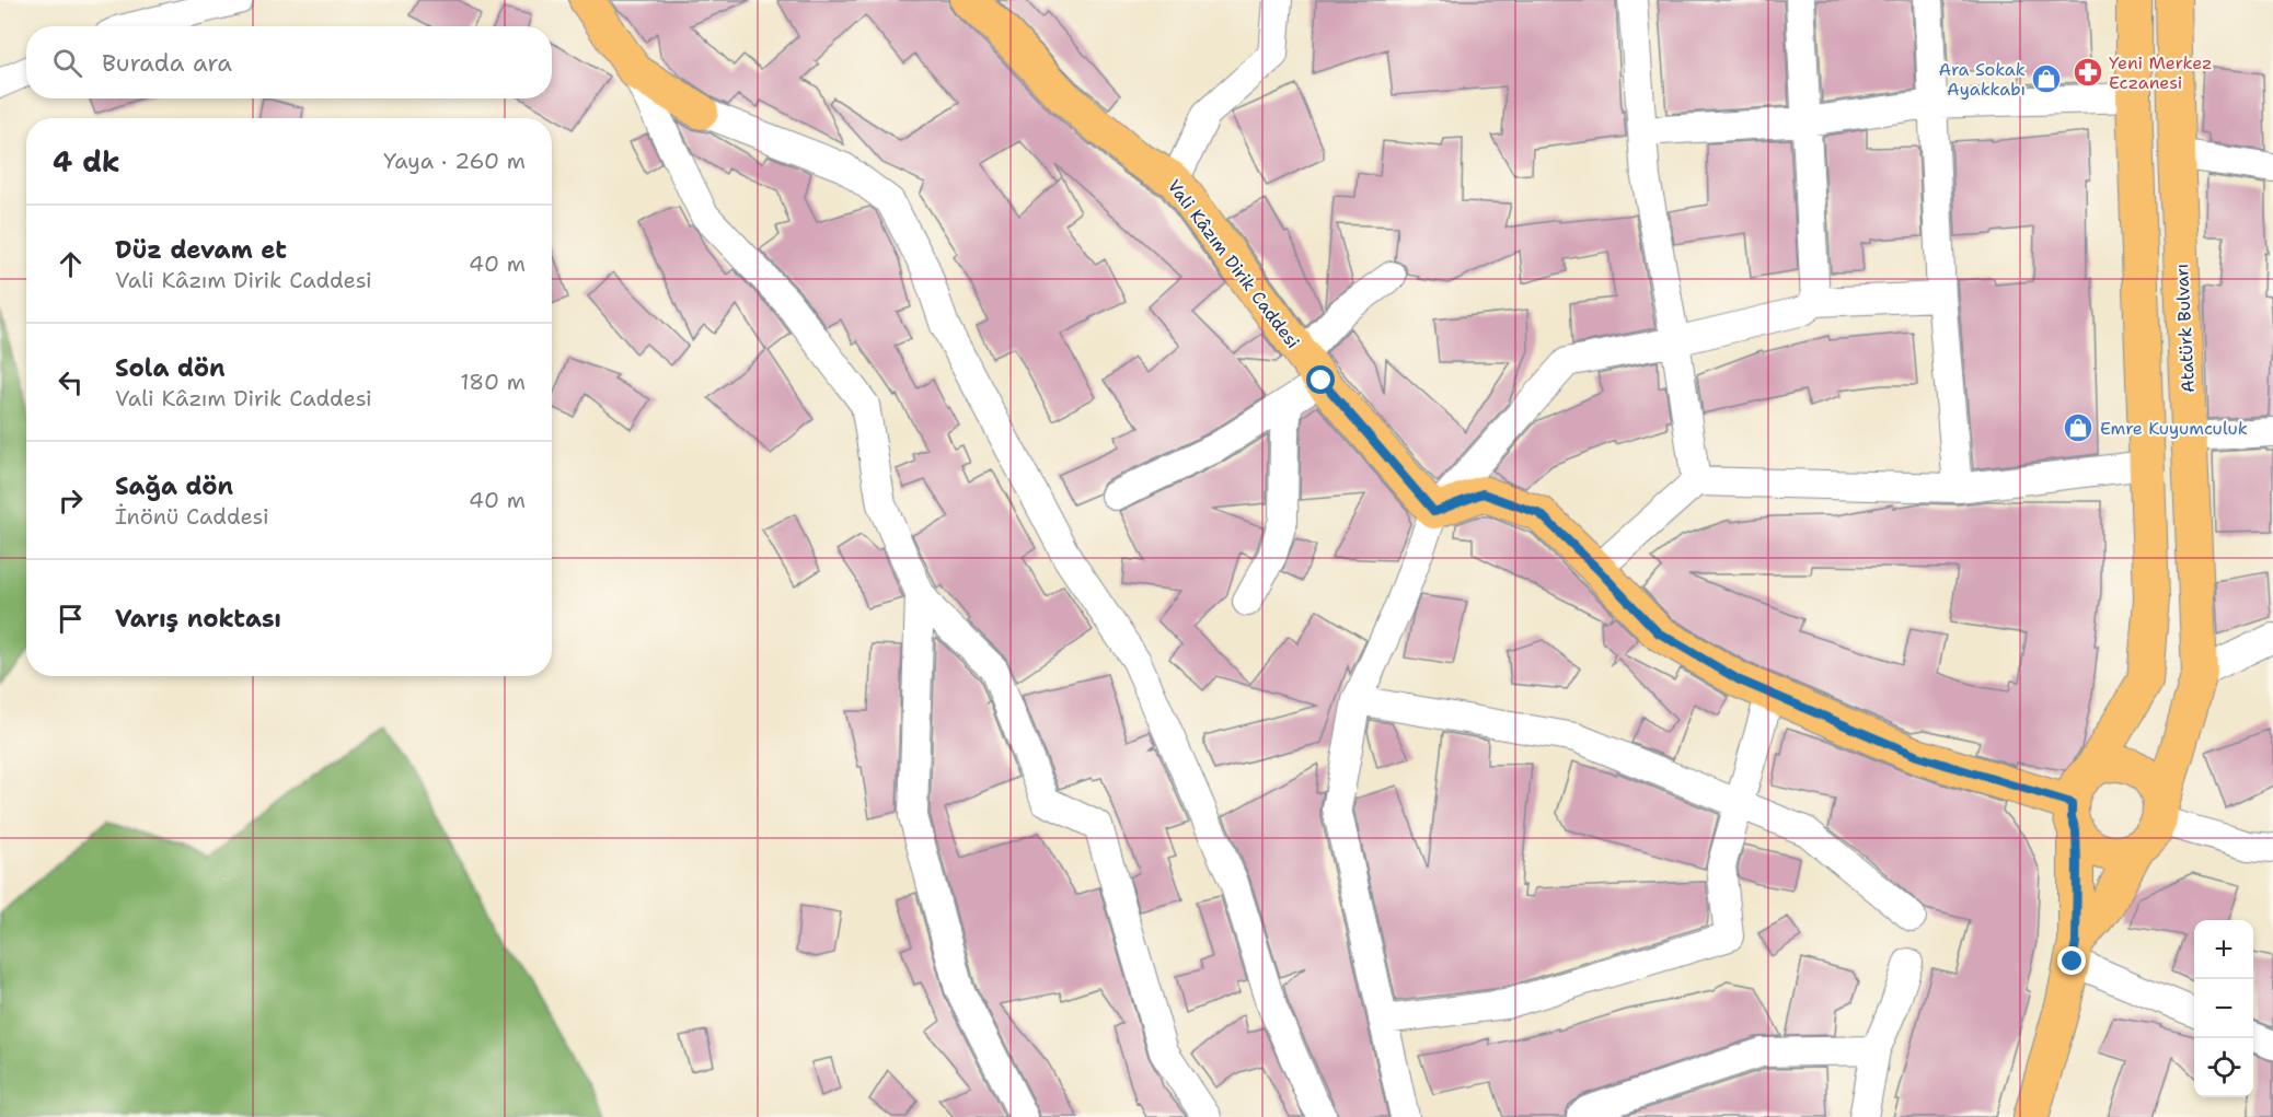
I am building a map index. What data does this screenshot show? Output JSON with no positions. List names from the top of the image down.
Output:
{
  "streets": {
    "main road": ["Vali Kâzım Dirik Caddesi", "Atatürk Bulvarı"]
  },
  "places": {
    "pharmacy": ["Yeni Merkez Eczanesi"],
    "shop": ["Ara Sokak Ayakkabı", "Emre Kuyumculuk"]
  },
  "page": {
    "search": "Burada ara",
    "heading": ["4 dk", "Yaya · 260 m"],
    "list": [
      ["Düz devam et", "Vali Kâzım Dirik Caddesi", "40 m"],
      ["Sola dön", "Vali Kâzım Dirik Caddesi", "180 m"],
      ["Sağa dön", "İnönü Caddesi", "40 m"],
      "Varış noktası"
    ],
    "map_buttons": ["+", "−"]
  }
}
